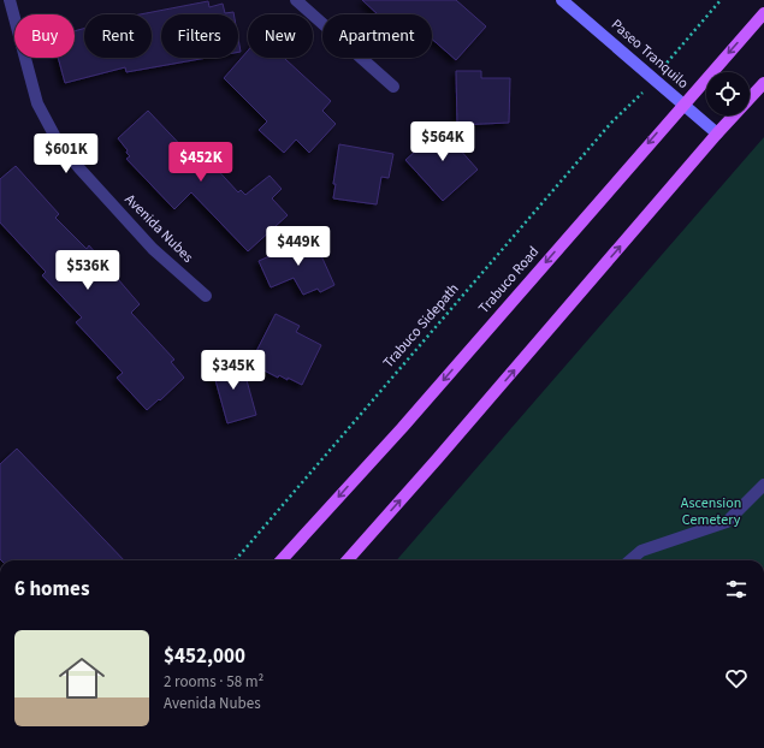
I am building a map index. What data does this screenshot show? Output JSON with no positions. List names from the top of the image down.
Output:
{
  "streets": {
    "main road": ["Trabuco Road"],
    "street": ["Paseo Tranquilo", "Avenida Nubes"],
    "path": ["Trabuco Sidepath"]
  },
  "crossings": [
    ["Paseo Tranquilo", "Trabuco Road"]
  ],
  "parks": ["Ascension Cemetery"],
  "page": {
    "chip": [
      "Buy",
      "Rent",
      "Filters",
      "New",
      "Apartment"
    ],
    "price": [
      "$564K",
      "$601K",
      "$452K",
      "$449K",
      "$536K",
      "$345K"
    ],
    "heading": "6 homes",
    "list": [
      {
        "name": "$452,000",
        "note": "2 rooms · 58 m² · Avenida Nubes"
      }
    ]
  }
}
